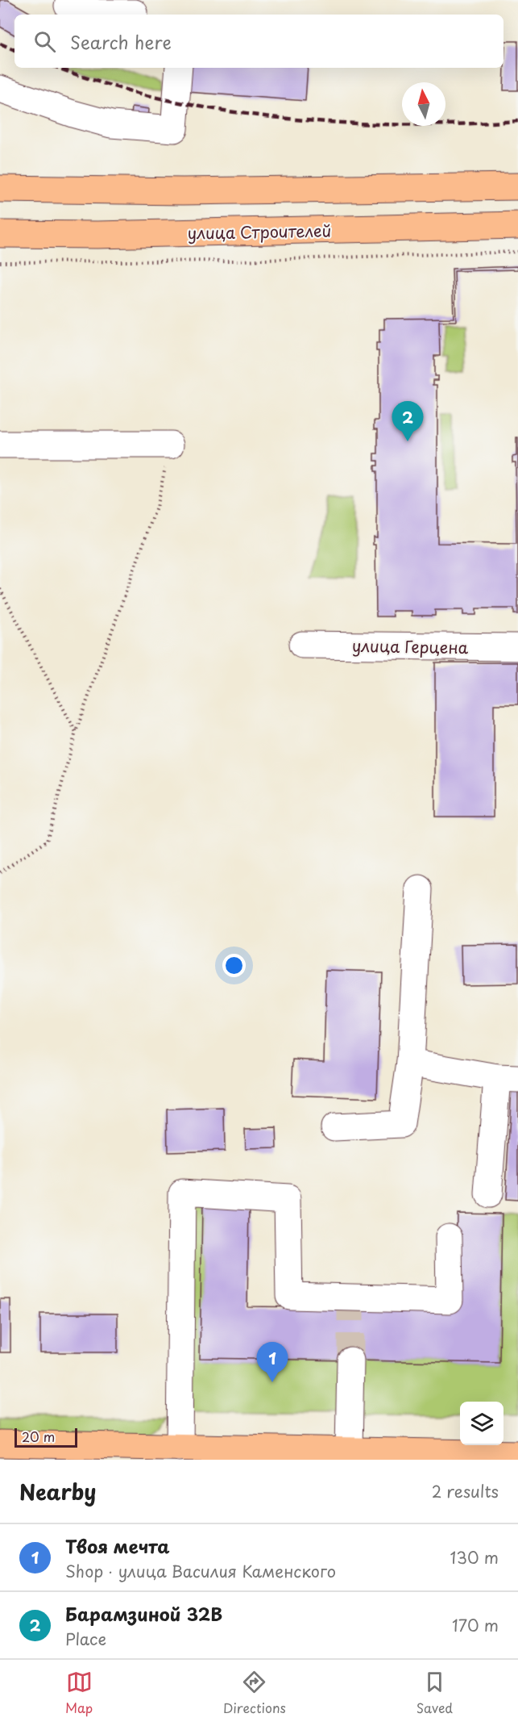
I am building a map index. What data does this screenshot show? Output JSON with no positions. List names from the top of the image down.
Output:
{
  "streets": {
    "main road": ["улица Строителей"],
    "street": ["улица Герцена"]
  },
  "scale_bar": "20 m",
  "north": "top",
  "page": {
    "search": "Search here",
    "pins": ["2", "1"],
    "scale": "20 m",
    "heading": ["Nearby", "2 results"],
    "list": [
      {
        "mark": "1",
        "name": "Твоя мечта",
        "note": "Shop · улица Василия Каменского",
        "value": "130 m"
      },
      {
        "mark": "2",
        "name": "Барамзиной 32В",
        "note": "Place",
        "value": "170 m"
      }
    ],
    "nav": ["Map", "Directions", "Saved"]
  }
}
